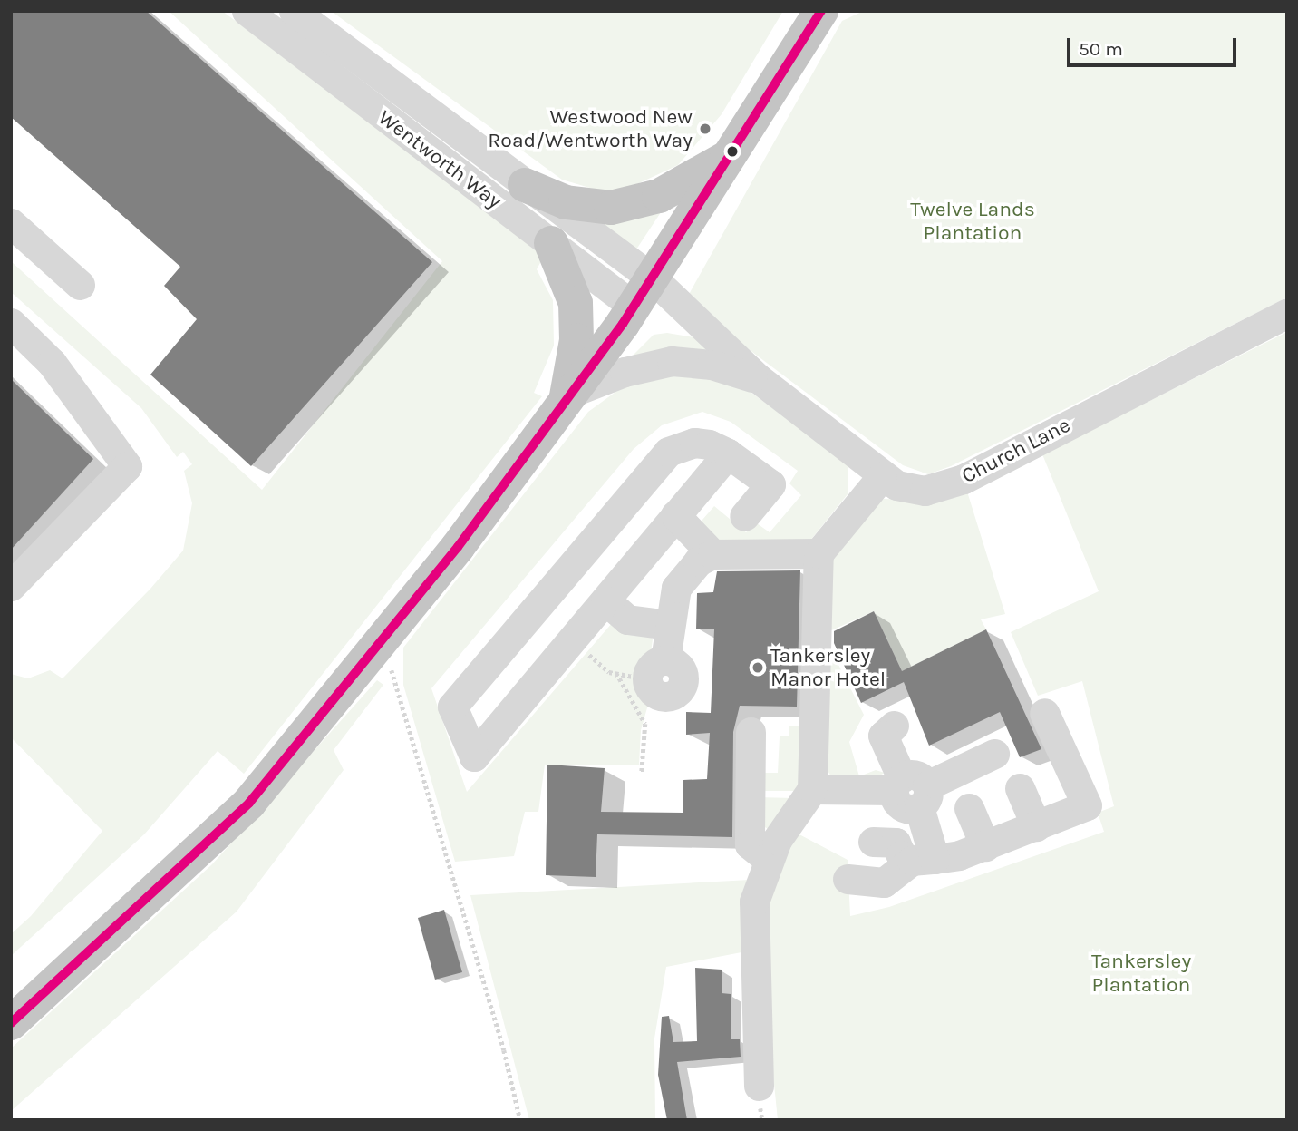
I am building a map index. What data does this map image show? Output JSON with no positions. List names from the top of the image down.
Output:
{
  "streets": {
    "street": ["Wentworth Way", "Church Lane"]
  },
  "crossings": [
    ["Wentworth Way", "Church Lane"]
  ],
  "parks": ["Twelve Lands Plantation", "Tankersley Plantation"],
  "places": ["Westwood New Road/Wentworth Way", "Tankersley Manor Hotel"],
  "scale_bar": "50 m"
}
